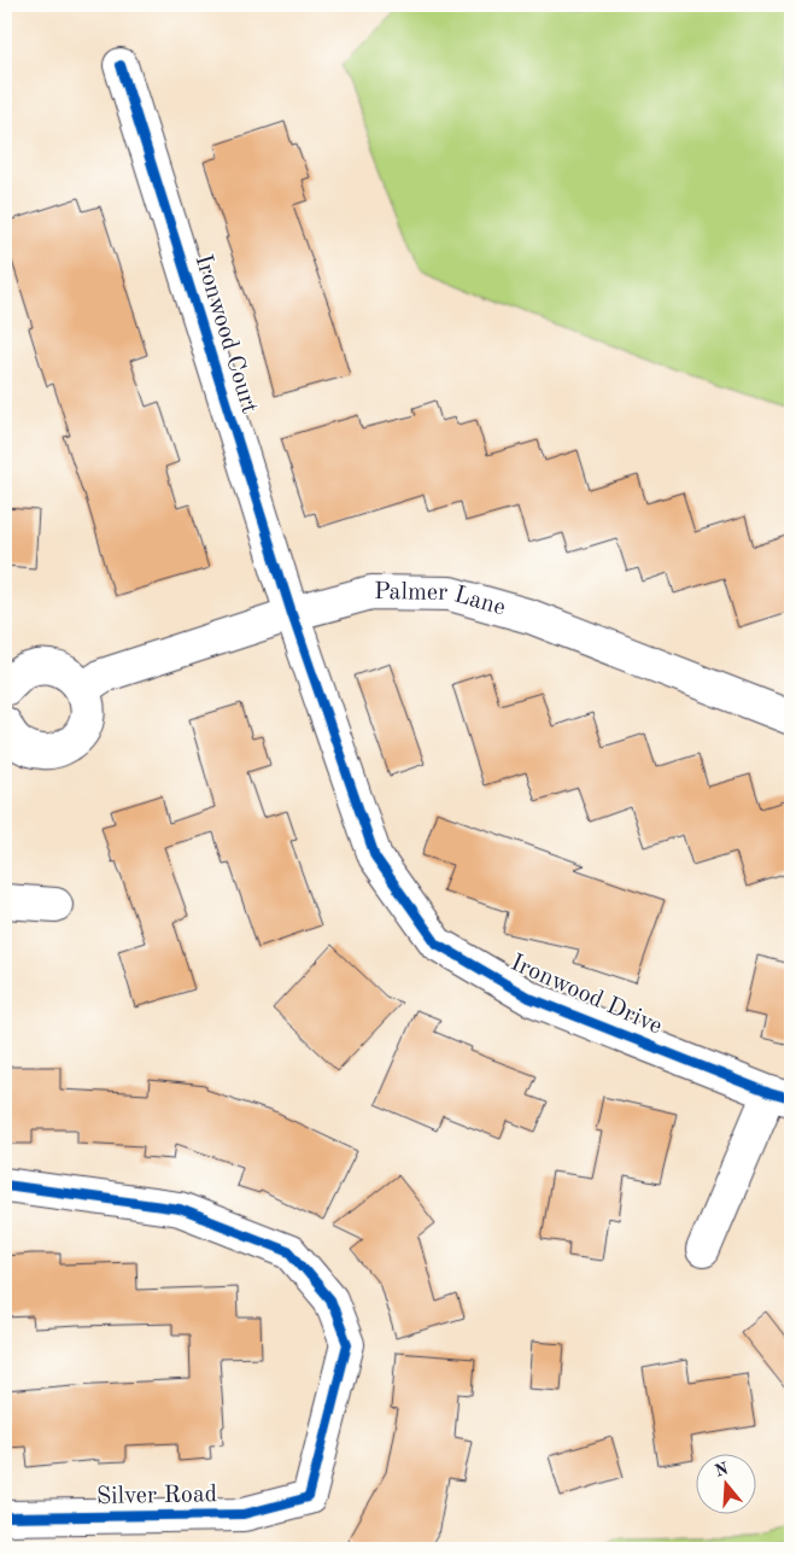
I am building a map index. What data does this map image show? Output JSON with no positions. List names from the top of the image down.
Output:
{
  "streets": {
    "street": [
      "Ironwood Court",
      "Palmer Lane",
      "Ironwood Drive",
      "Silver Road"
    ]
  },
  "crossings": [
    ["Ironwood Court", "Palmer Lane"],
    ["Ironwood Court", "Ironwood Drive"],
    ["Palmer Lane", "Ironwood Drive"]
  ],
  "north": "top"
}
